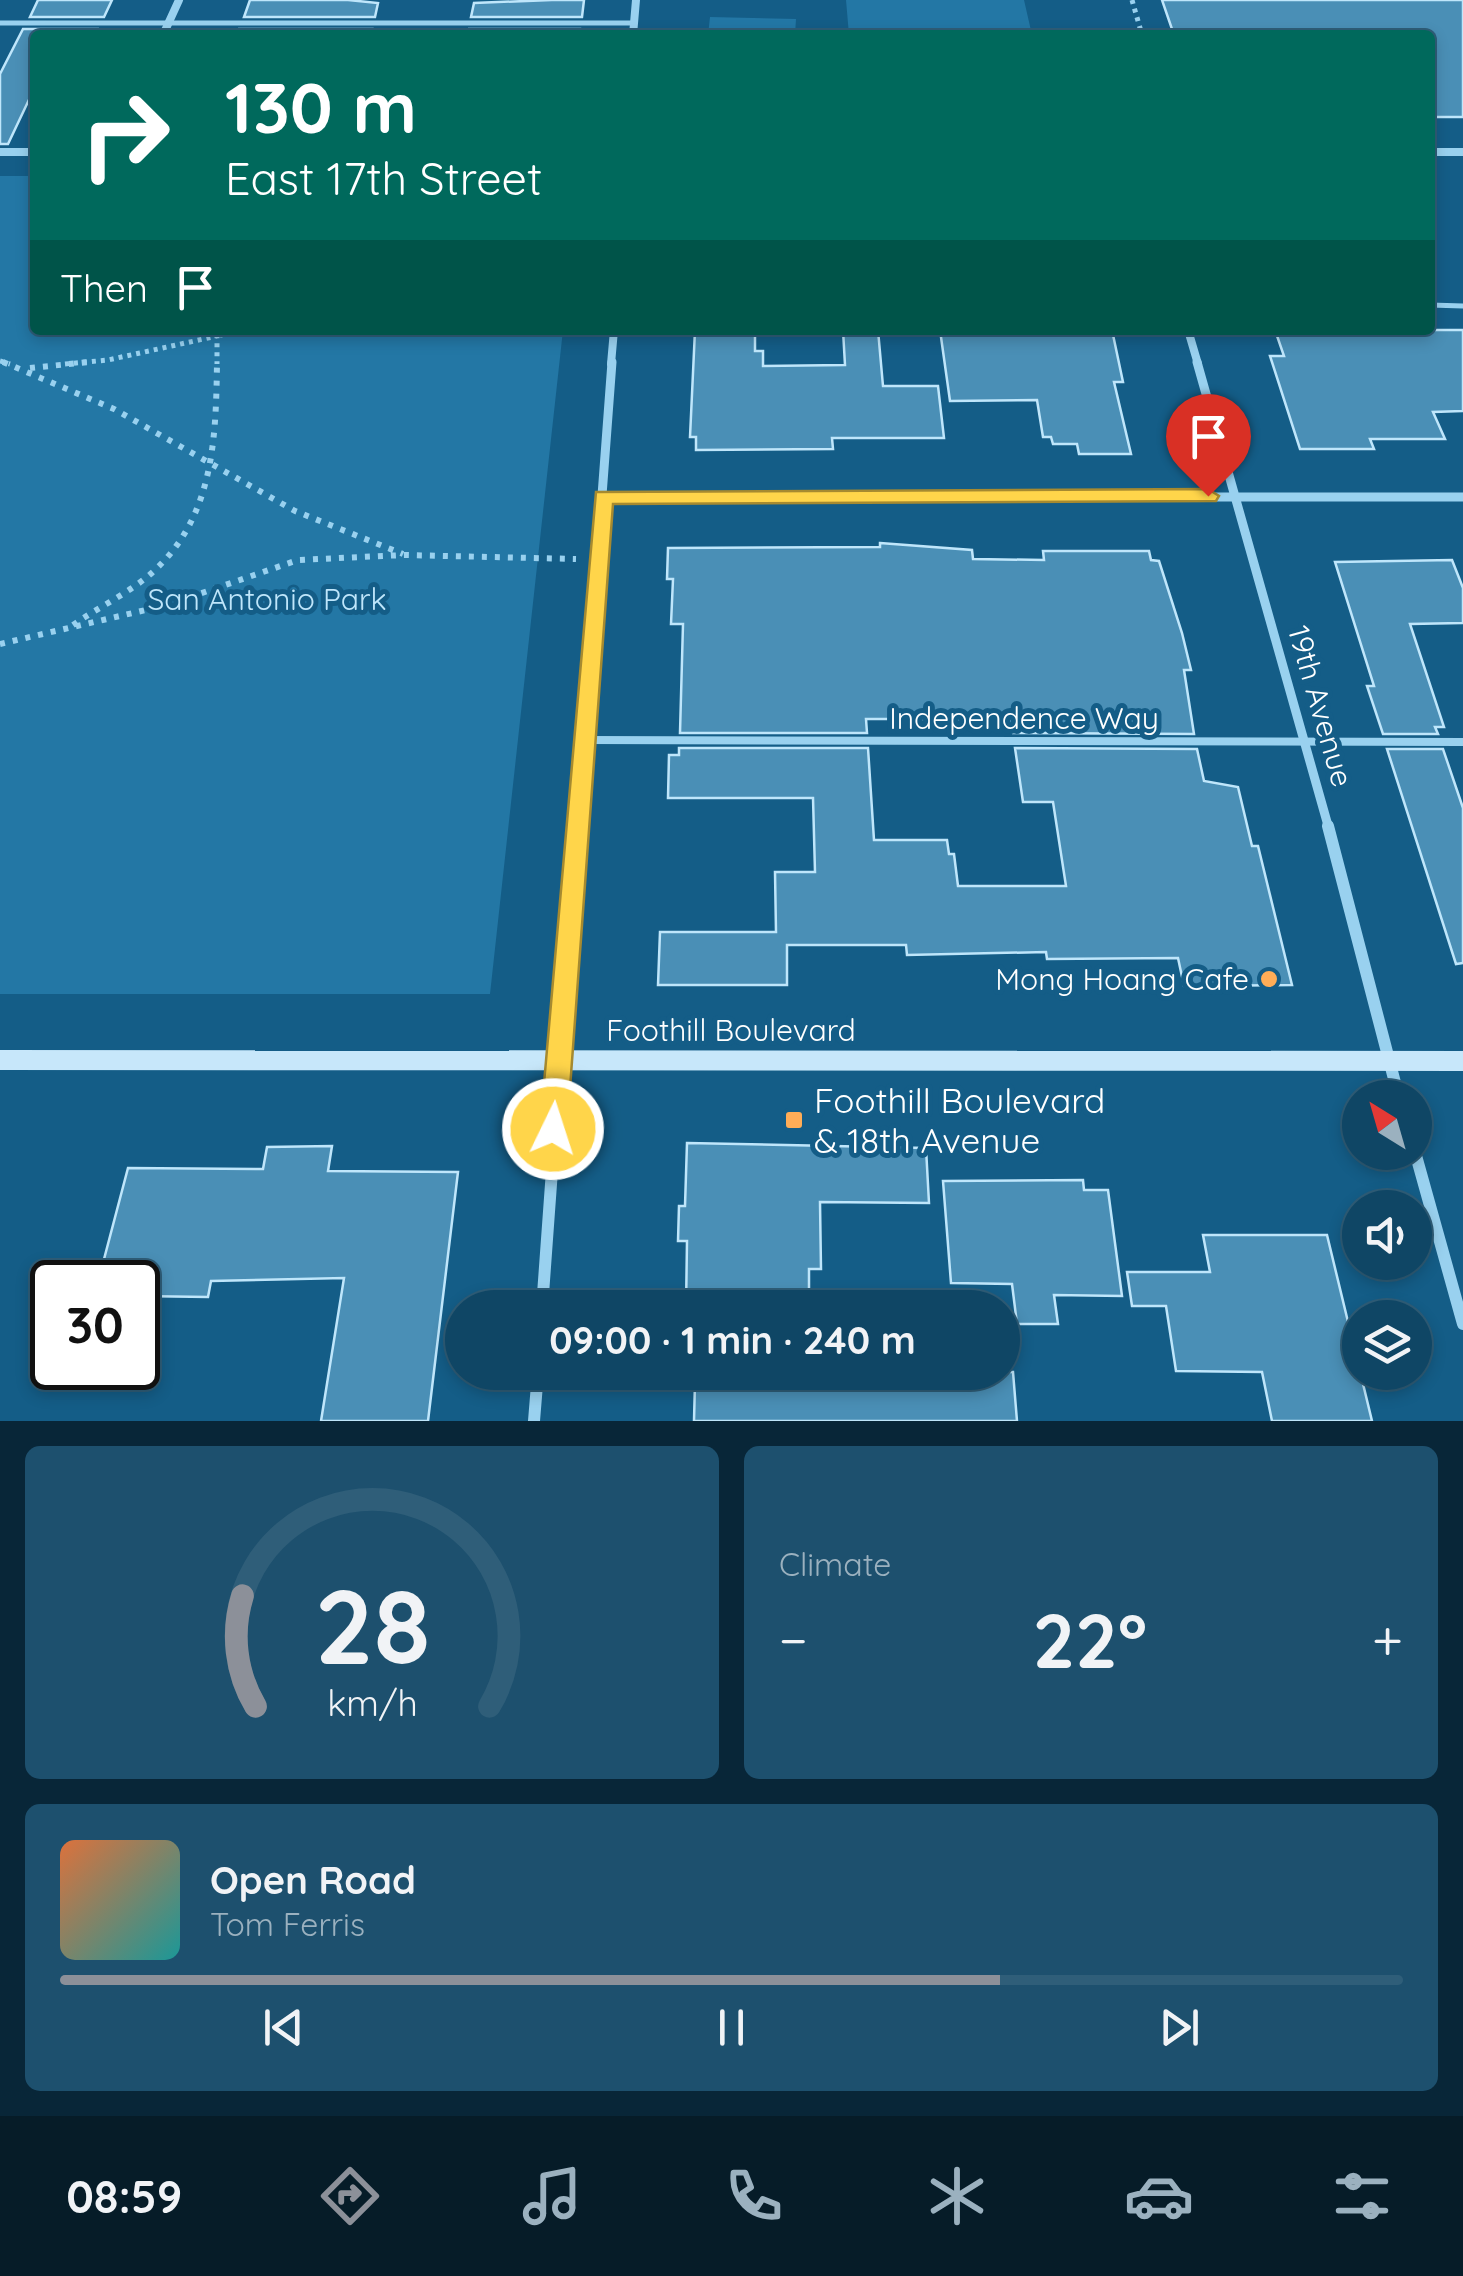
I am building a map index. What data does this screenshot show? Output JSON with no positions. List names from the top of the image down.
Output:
{
  "streets": {
    "main road": ["Foothill Boulevard"],
    "street": ["19th Avenue"],
    "lane": ["Independence Way"]
  },
  "crossings": [
    ["19th Avenue", "Independence Way"],
    ["19th Avenue", "Foothill Boulevard"]
  ],
  "parks": ["San Antonio Park"],
  "places": {
    "other": ["Mong Hoang Cafe"],
    "transit": ["Foothill Boulevard & 18th Avenue"]
  },
  "north": "top left",
  "page": {
    "turn": ["130 m", "East 17th Street"],
    "then": "Then",
    "limit": "30",
    "trip": "09:00 · 1 min · 240 m",
    "tile": "Climate",
    "heat": ["−", "22°", "+"],
    "song": ["Open Road", "Tom Ferris"],
    "tabs": "08:59",
    "gauge": ["28", "km/h"]
  }
}
